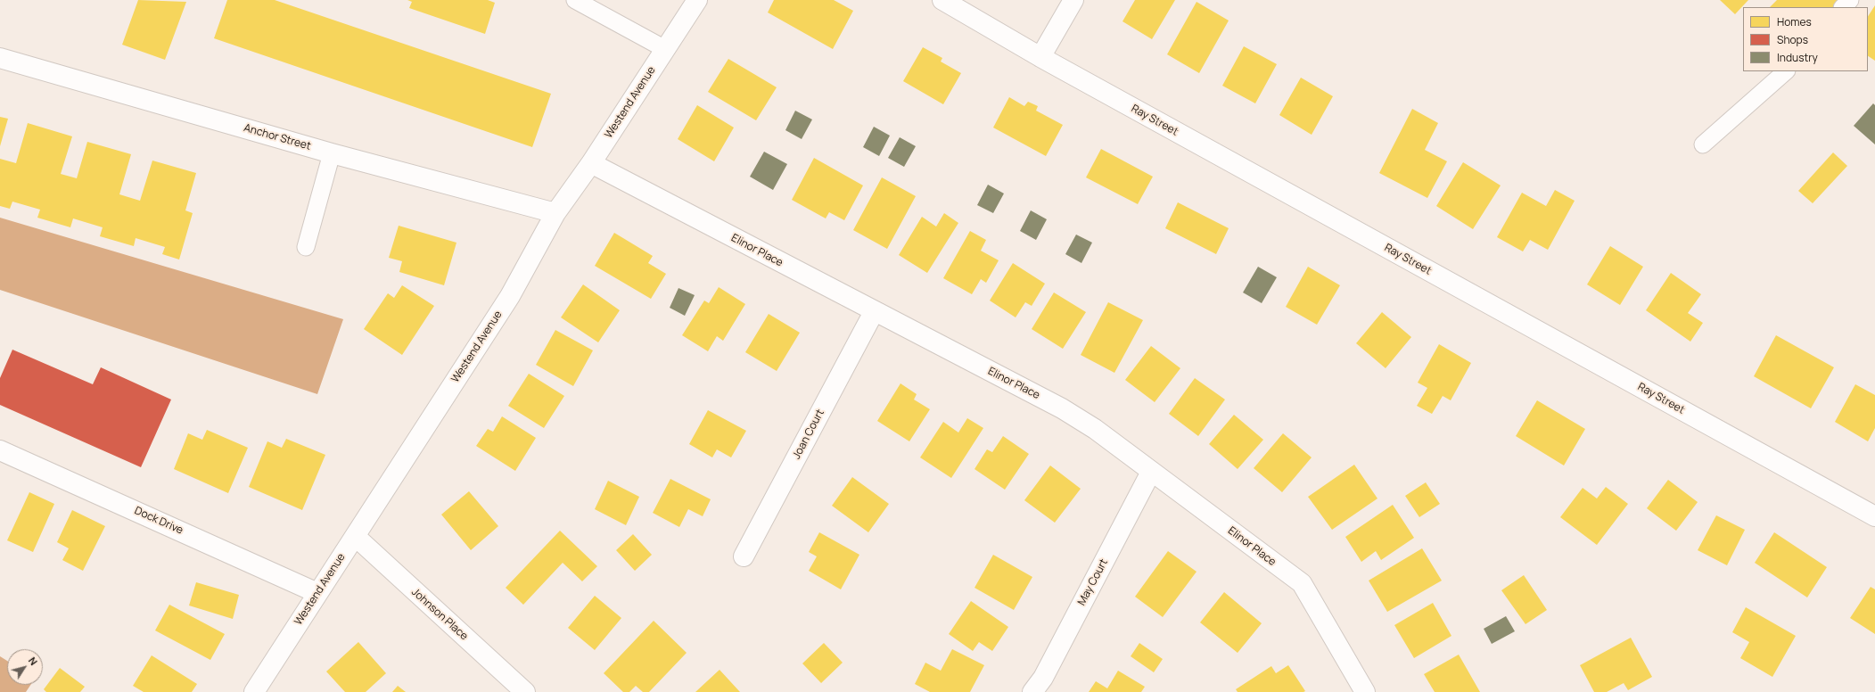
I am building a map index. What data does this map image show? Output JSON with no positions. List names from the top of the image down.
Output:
{
  "streets": {
    "street": [
      "Westend Avenue",
      "Ray Street",
      "Anchor Street",
      "Elinor Place",
      "Joan Court",
      "Dock Drive",
      "May Court",
      "Johnson Place"
    ]
  },
  "crossings": [
    ["Westend Avenue", "Anchor Street"],
    ["Westend Avenue", "Elinor Place"],
    ["Westend Avenue", "Dock Drive"],
    ["Westend Avenue", "Johnson Place"],
    ["Elinor Place", "Joan Court"],
    ["Elinor Place", "May Court"]
  ],
  "legend": ["Homes", "Shops", "Industry"],
  "north": "top right"
}
